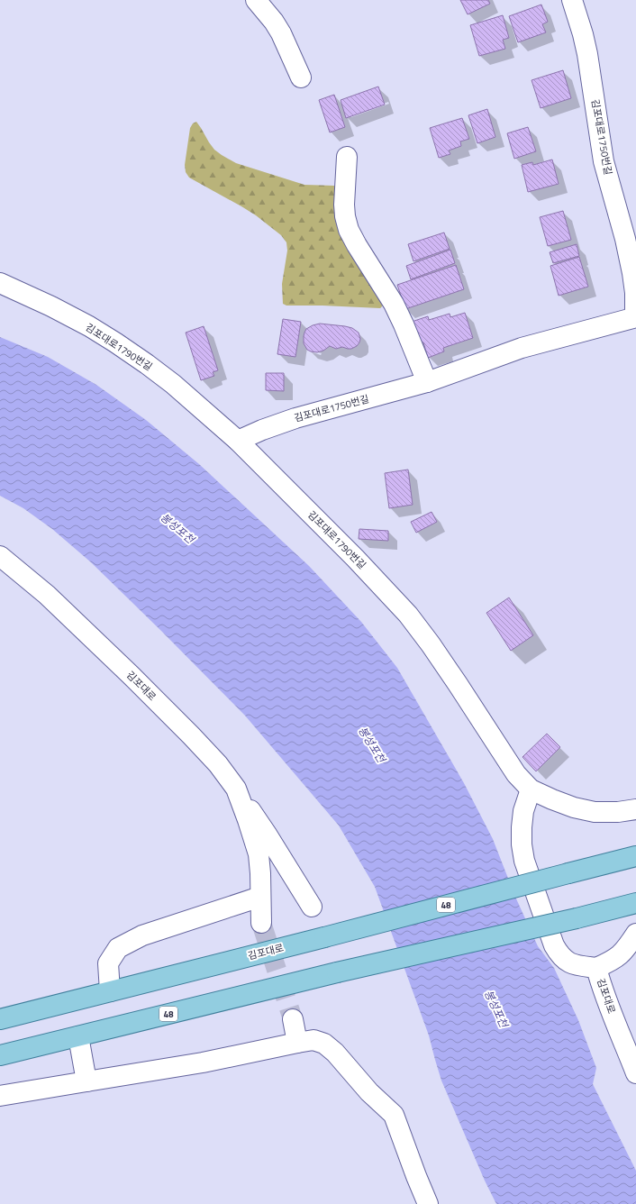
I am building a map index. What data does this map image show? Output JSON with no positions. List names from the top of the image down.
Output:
{
  "streets": {
    "main road": ["김포대로", "48"],
    "lane": ["김포대로1750번길", "김포대로1790번길"]
  },
  "crossings": [
    ["김포대로1750번길", "김포대로1790번길"],
    ["김포대로1790번길", "김포대로"]
  ],
  "water": ["봉성포천"]
}
